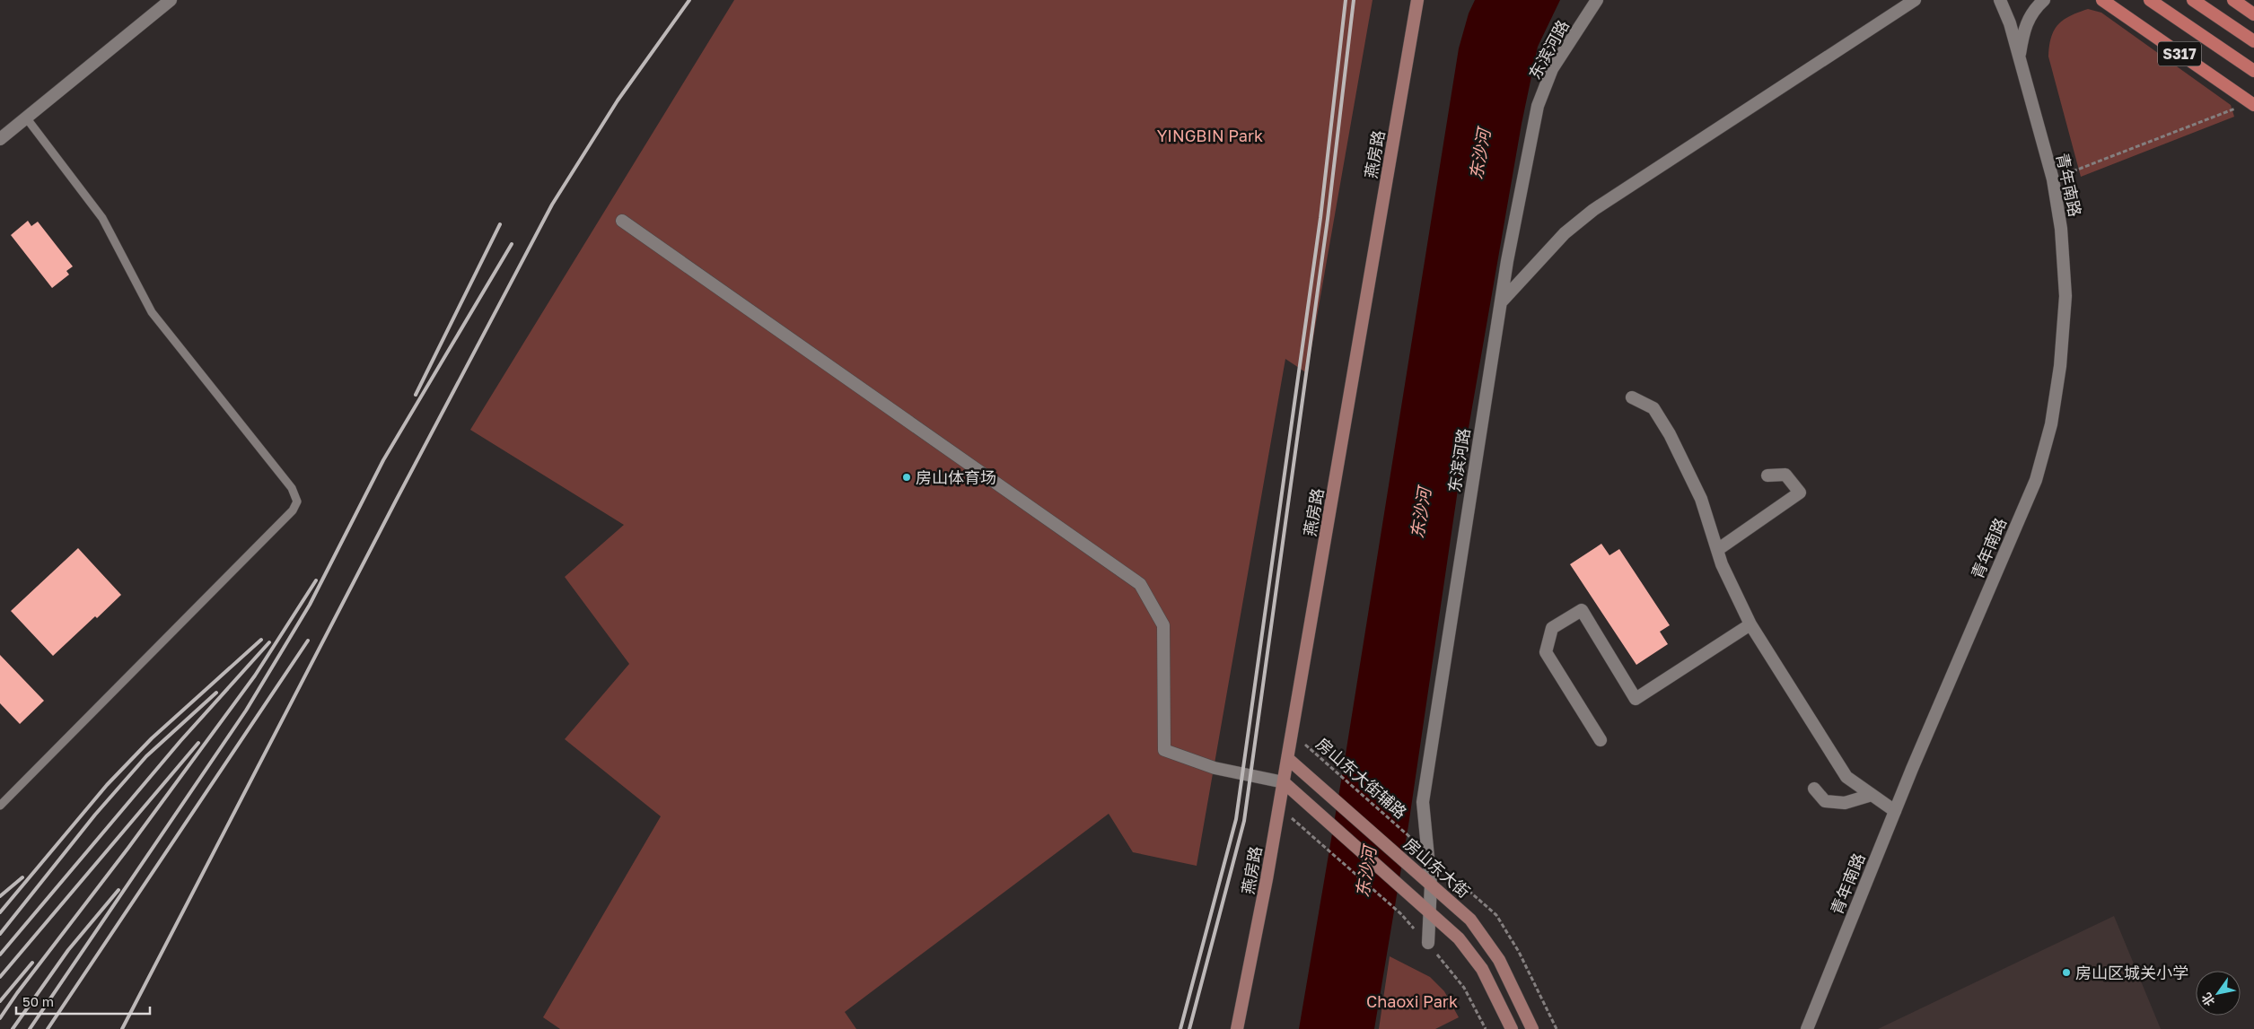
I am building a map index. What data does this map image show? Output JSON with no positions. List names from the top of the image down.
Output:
{
  "streets": {
    "main road": ["S317", "燕房路", "房山东大街"],
    "street": ["东滨河路", "青年南路"],
    "path": ["房山东大街辅路"]
  },
  "crossings": [
    ["东滨河路", "房山东大街"],
    ["燕房路", "房山东大街辅路"],
    ["燕房路", "房山东大街"]
  ],
  "water": ["东沙河"],
  "parks": ["YINGBIN Park", "Chaoxi Park"],
  "places": ["房山体育场", "房山区城关小学"],
  "scale_bar": "50 m",
  "north": "bottom left"
}
